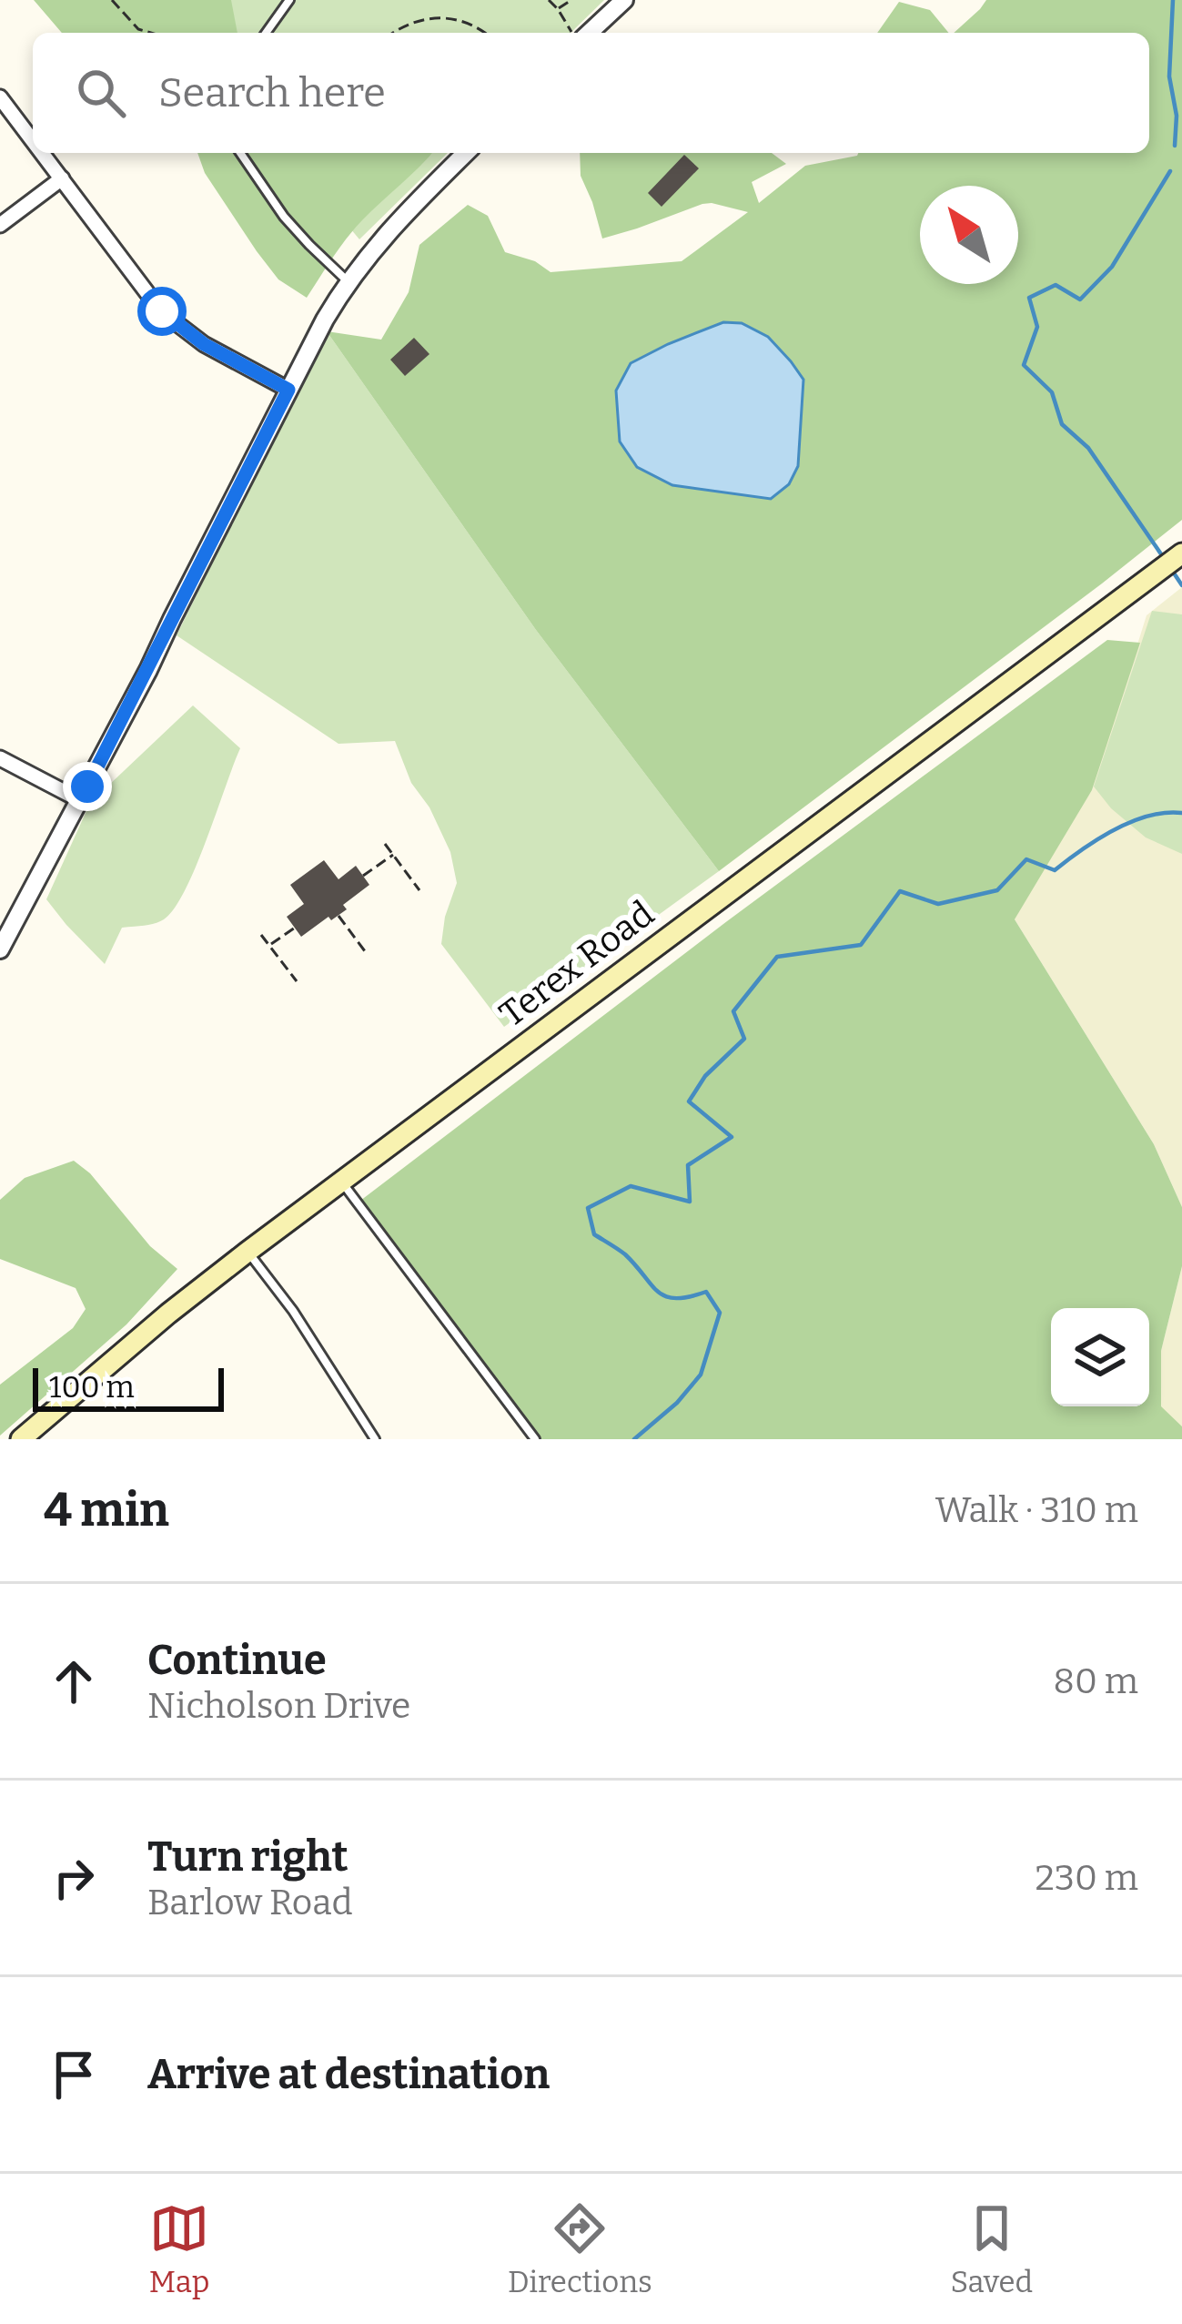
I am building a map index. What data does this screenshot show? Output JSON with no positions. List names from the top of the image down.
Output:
{
  "streets": {
    "main road": ["Terex Road"]
  },
  "scale_bar": "100 m",
  "north": "top left",
  "page": {
    "search": "Search here",
    "scale": "100 m",
    "heading": ["4 min", "Walk · 310 m"],
    "list": [
      ["Continue", "Nicholson Drive", "80 m"],
      ["Turn right", "Barlow Road", "230 m"],
      "Arrive at destination"
    ],
    "nav": ["Map", "Directions", "Saved"]
  }
}
